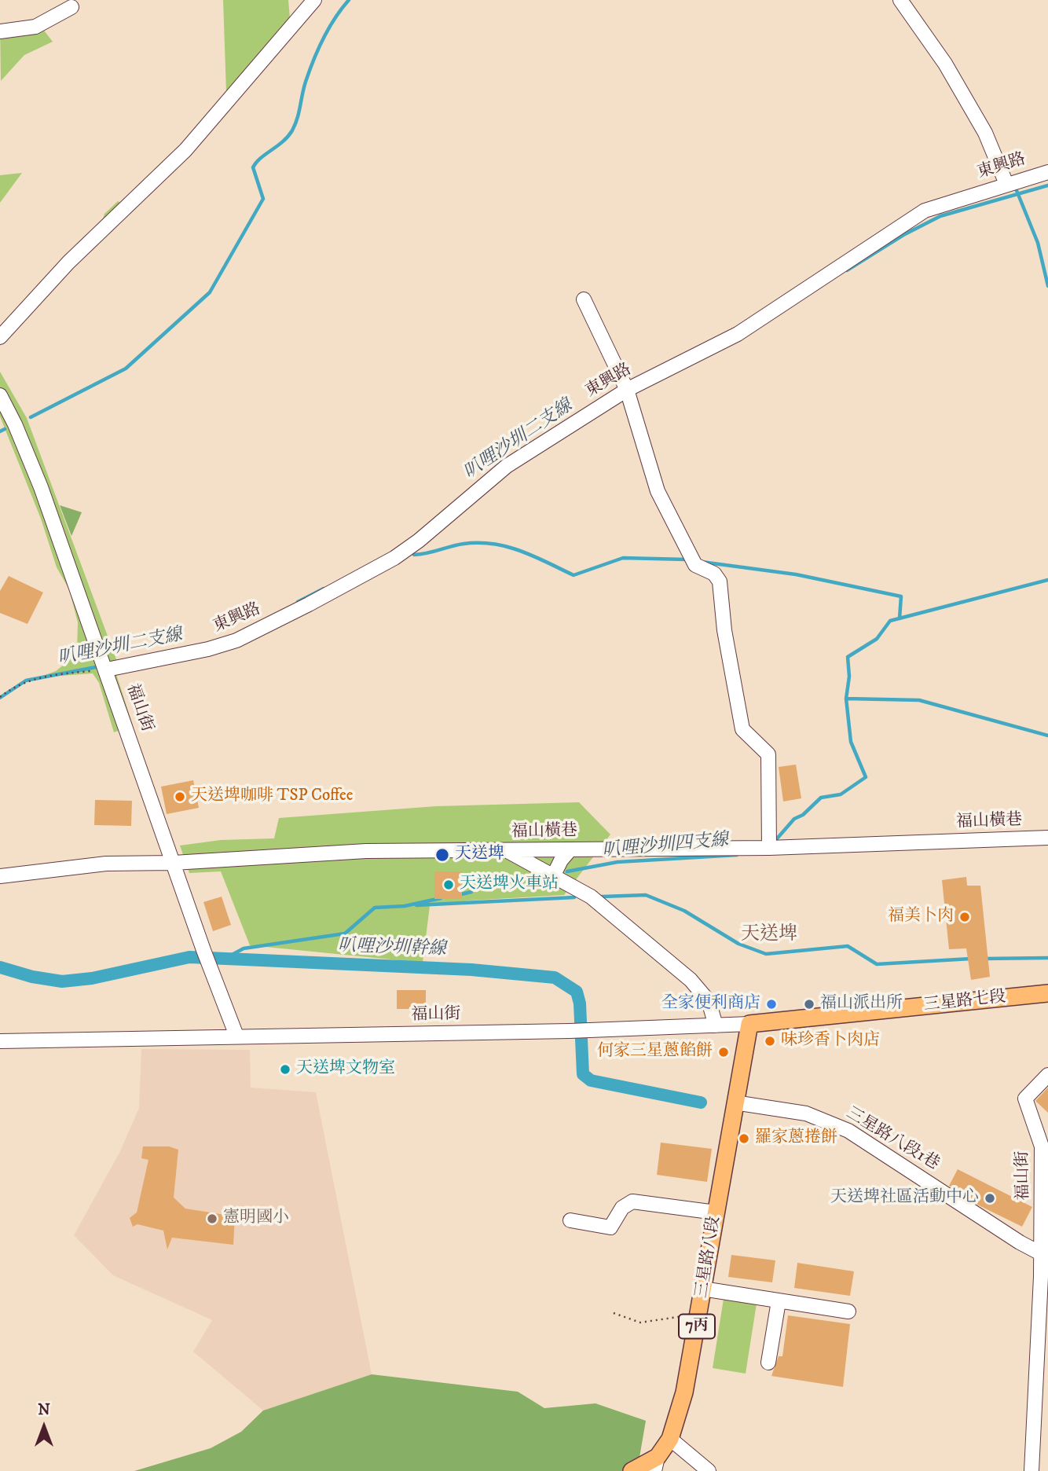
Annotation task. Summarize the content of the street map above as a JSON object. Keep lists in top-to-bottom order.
{
  "streets": {
    "main road": ["三星路七段", "三星路八段", "7丙"],
    "street": [
      "東興路",
      "福山街",
      "福山橫巷",
      "三星路八段1巷"
    ]
  },
  "crossings": [
    ["東興路", "福山街"],
    ["福山街", "福山橫巷"],
    ["福山街", "三星路八段1巷"],
    ["三星路七段", "三星路八段"],
    ["三星路八段1巷", "三星路八段"]
  ],
  "districts": ["天送埤"],
  "water": ["叭哩沙圳二支線", "叭哩沙圳四支線", "叭哩沙圳幹線"],
  "places": [
    "天送埤咖啡 TSP Coffee",
    "天送埤",
    "天送埤火車站",
    "福美卜肉",
    "全家便利商店",
    "福山派出所",
    "味珍香卜肉店",
    "何家三星蔥餡餅",
    "天送埤文物室",
    "羅家蔥捲餅",
    "天送埤社區活動中心",
    "憲明國小"
  ],
  "north": "top"
}
